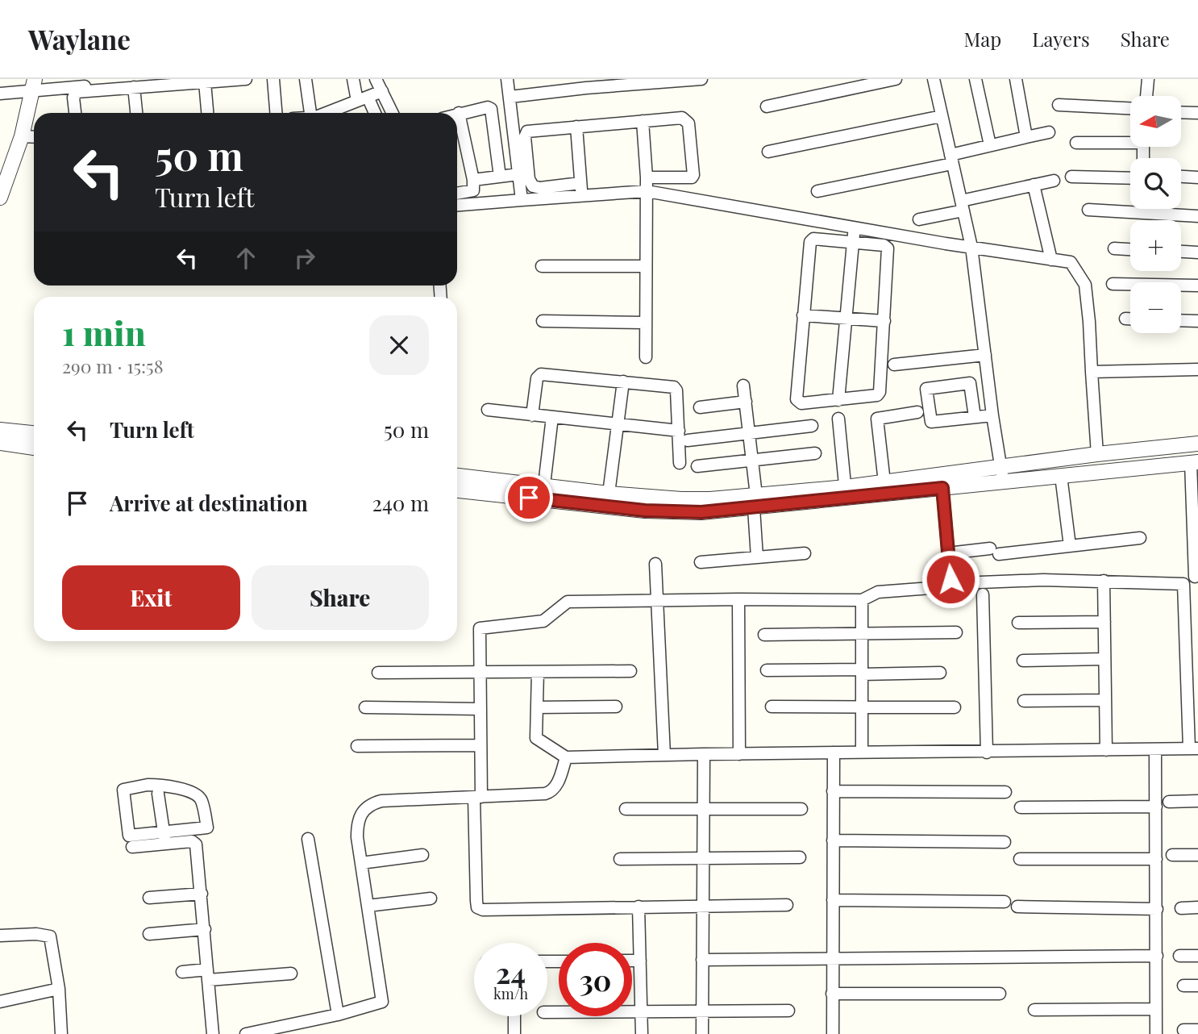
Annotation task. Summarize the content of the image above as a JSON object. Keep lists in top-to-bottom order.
{
  "north": "left",
  "page": {
    "header": "Waylane",
    "nav": ["Map", "Layers", "Share"],
    "map_buttons": ["+", "−"],
    "turn": ["50 m", "Turn left"],
    "heading": ["1 min", "290 m · 15:58"],
    "list": [
      {
        "name": "Turn left",
        "value": "50 m"
      },
      {
        "name": "Arrive at destination",
        "value": "240 m"
      }
    ],
    "buttons": ["Exit", "Share"],
    "speed": "24 km/h",
    "limit": "30"
  }
}
